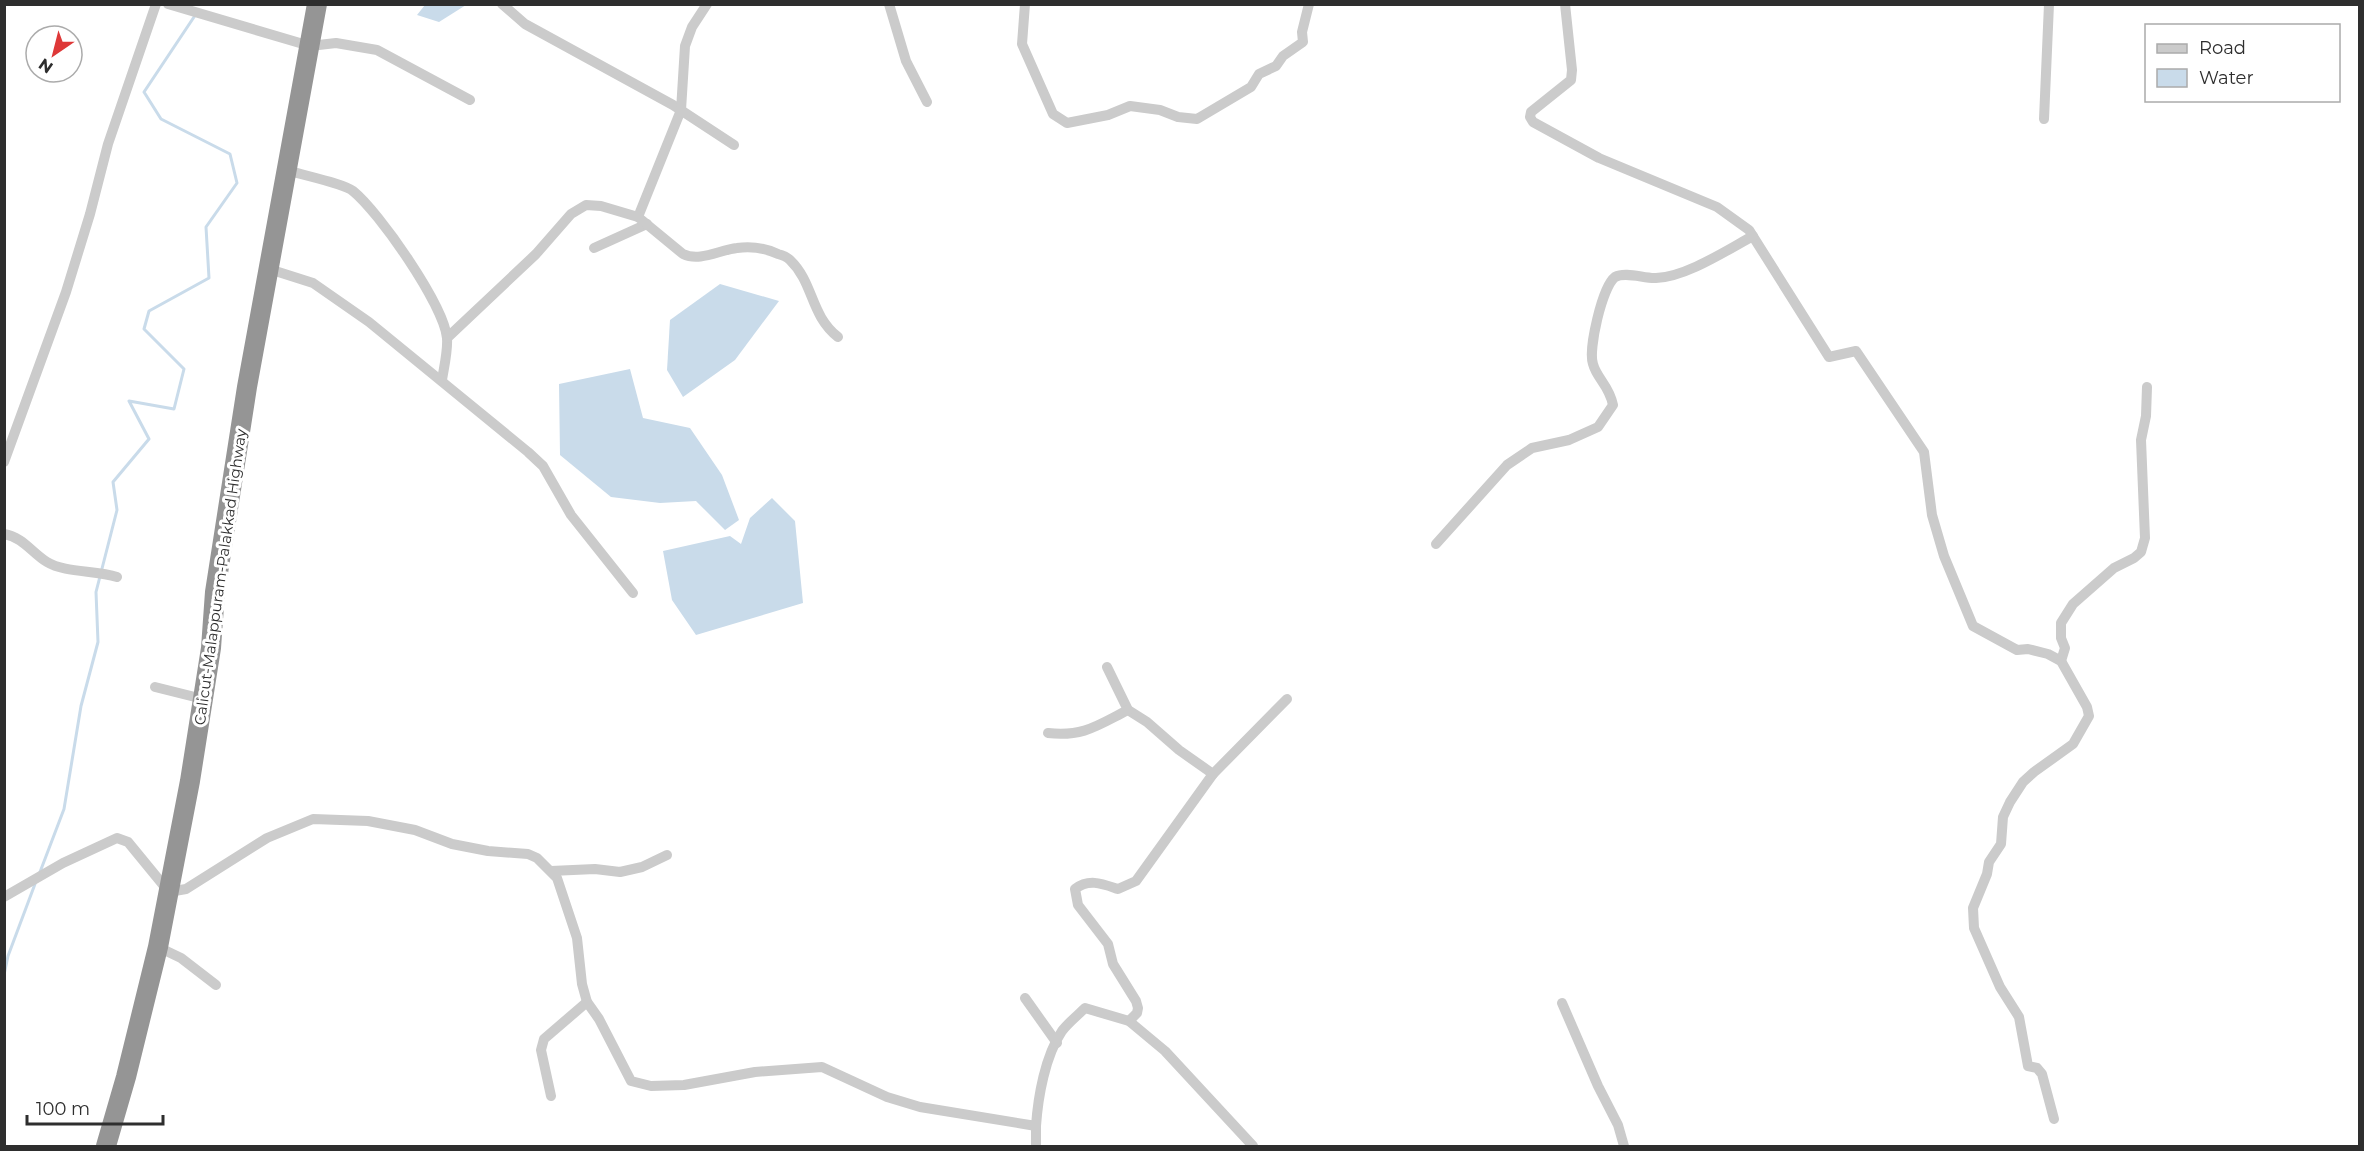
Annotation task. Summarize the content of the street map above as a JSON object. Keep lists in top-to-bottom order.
{
  "streets": {
    "highway": ["Calicut-Malappuram-Palakkad Highway"]
  },
  "legend": ["Road", "Water"],
  "scale_bar": "100 m",
  "north": "bottom left"
}
